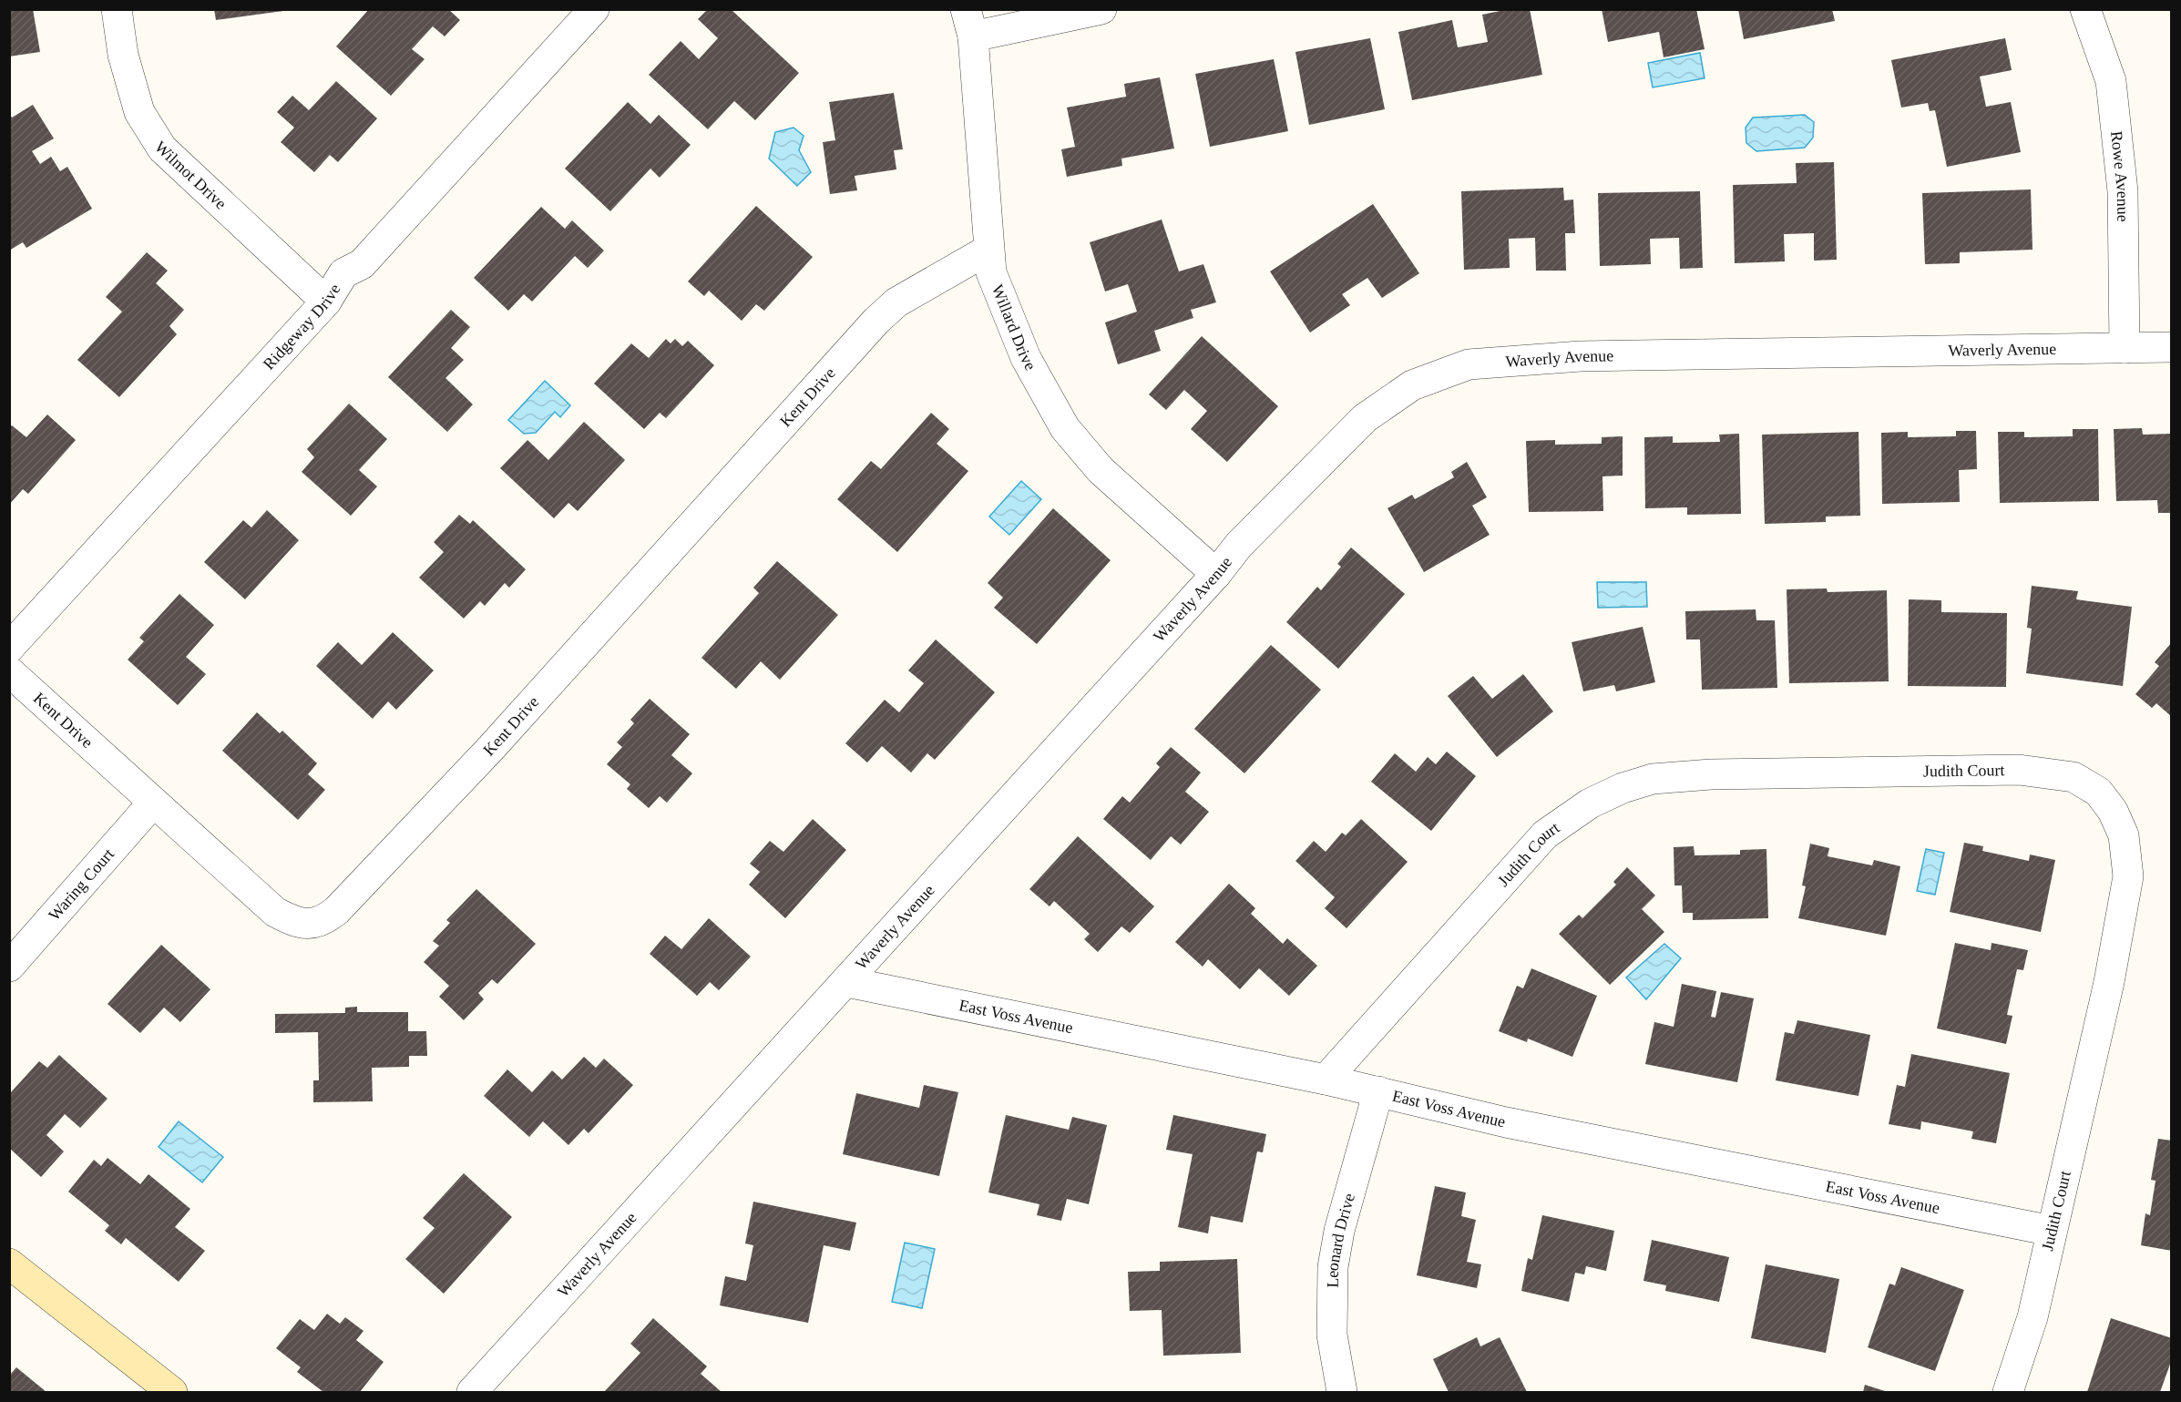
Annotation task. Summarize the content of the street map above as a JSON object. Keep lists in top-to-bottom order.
{
  "streets": {
    "street": [
      "Wilmot Drive",
      "Rowe Avenue",
      "Ridgeway Drive",
      "Willard Drive",
      "Waverly Avenue",
      "Kent Drive",
      "Judith Court",
      "Waring Court",
      "East Voss Avenue",
      "Leonard Drive"
    ]
  },
  "crossings": [
    ["Wilmot Drive", "Ridgeway Drive"],
    ["Rowe Avenue", "Waverly Avenue"],
    ["Willard Drive", "Waverly Avenue"],
    ["Willard Drive", "Kent Drive"],
    ["Waverly Avenue", "East Voss Avenue"],
    ["Kent Drive", "Waring Court"],
    ["Judith Court", "East Voss Avenue"],
    ["East Voss Avenue", "Leonard Drive"]
  ]
}
